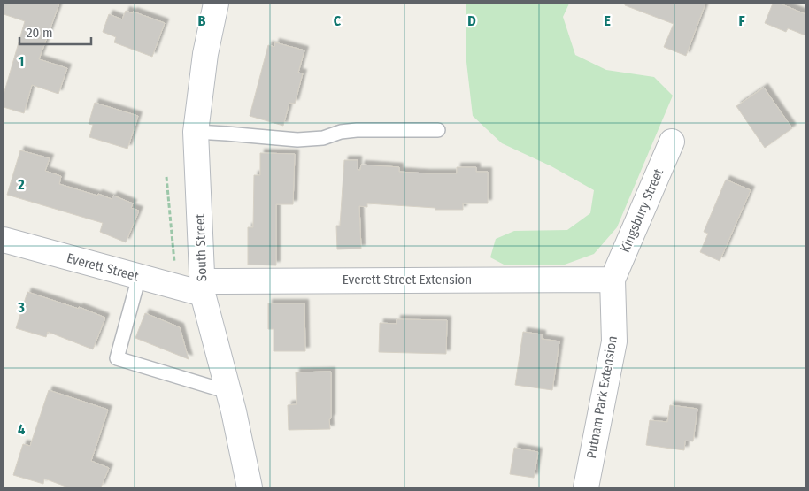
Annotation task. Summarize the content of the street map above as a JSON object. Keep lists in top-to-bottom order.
{
  "streets": {
    "street": [
      "Kingsbury Street",
      "South Street",
      "Everett Street",
      "Everett Street Extension",
      "Putnam Park Extension"
    ]
  },
  "crossings": [
    ["Kingsbury Street", "Everett Street Extension"],
    ["Kingsbury Street", "Putnam Park Extension"],
    ["South Street", "Everett Street"],
    ["South Street", "Everett Street Extension"],
    ["Everett Street", "Everett Street Extension"],
    ["Everett Street Extension", "Putnam Park Extension"]
  ],
  "scale_bar": "20 m",
  "grid": {
    "columns": [
      "B",
      "C",
      "D",
      "E",
      "F"
    ],
    "rows": [
      "1",
      "2",
      "3",
      "4"
    ]
  }
}
